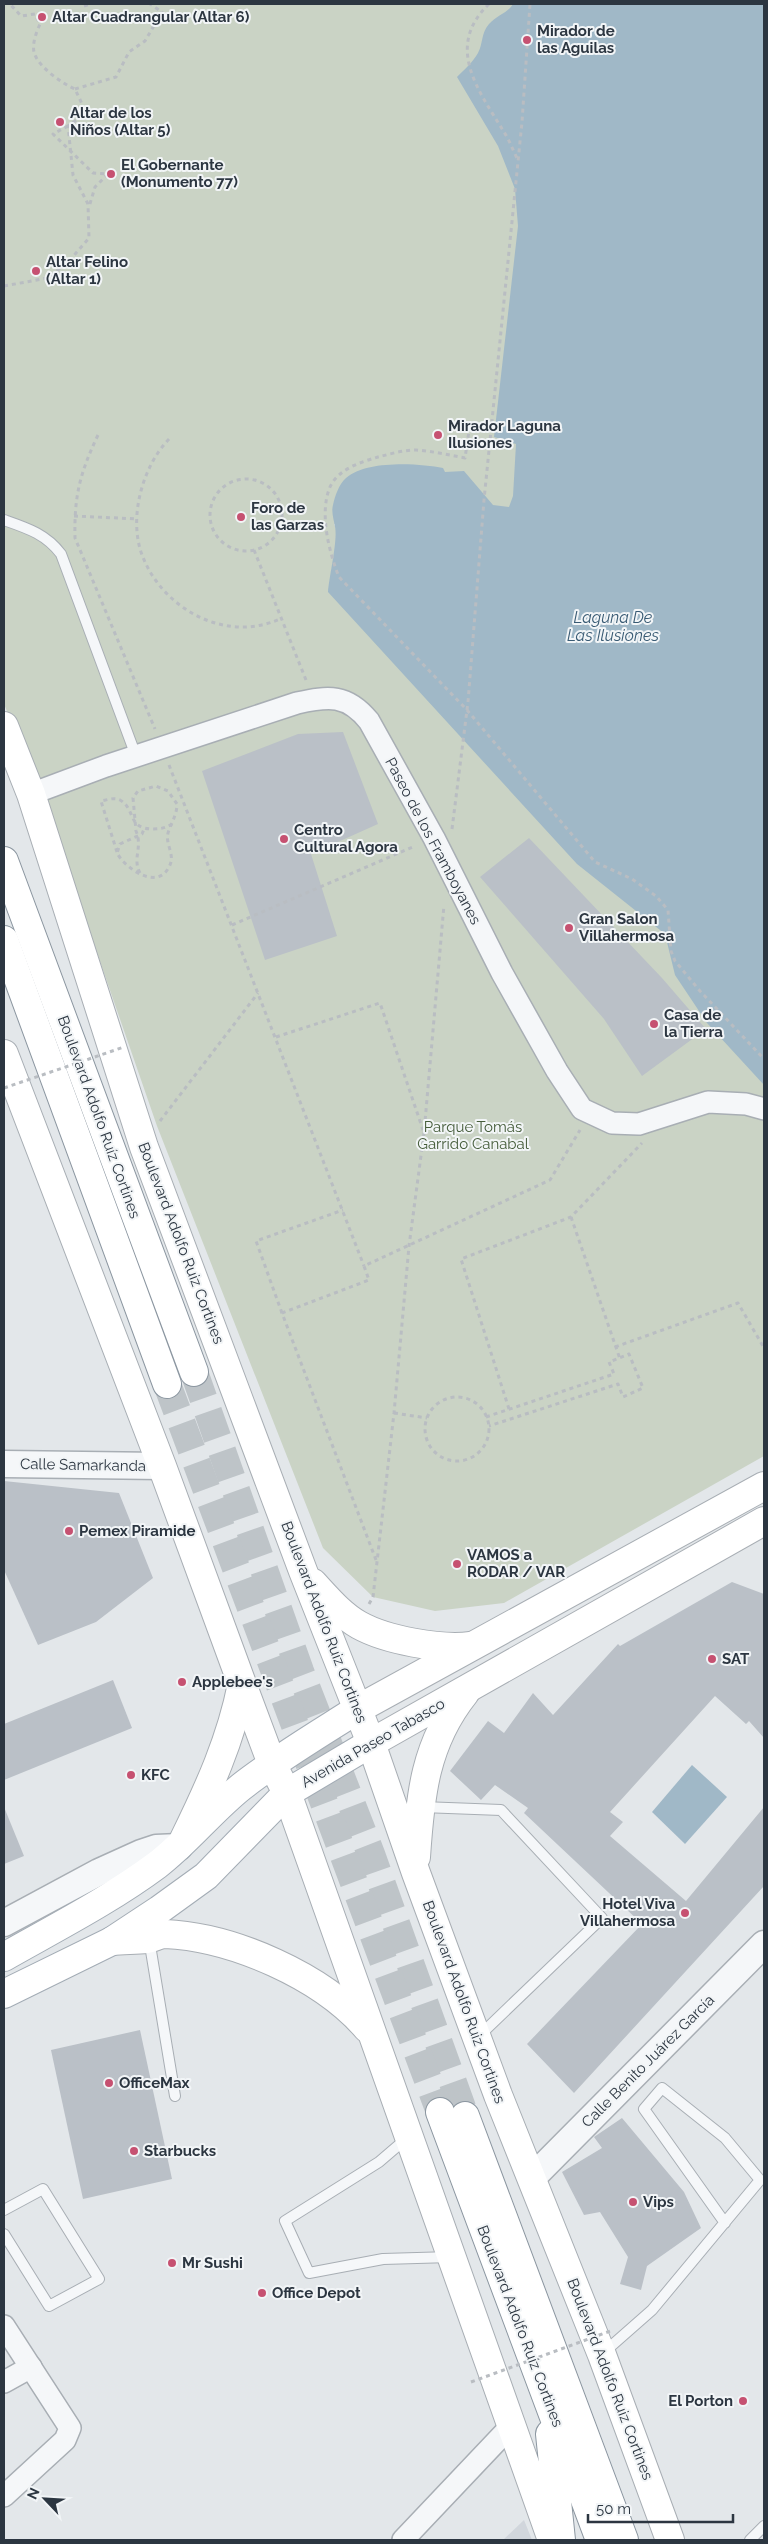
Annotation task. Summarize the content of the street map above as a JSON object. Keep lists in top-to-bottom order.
{
  "streets": {
    "main road": ["Boulevard Adolfo Ruíz Cortines", "Boulevard Adolfo Ruiz Cortines", "Avenida Paseo Tabasco"],
    "street": ["Paseo de los Framboyanes", "Calle Samarkanda", "Calle Benito Juárez García"]
  },
  "crossings": [
    ["Paseo de los Framboyanes", "Boulevard Adolfo Ruiz Cortines"],
    ["Boulevard Adolfo Ruiz Cortines", "Avenida Paseo Tabasco"],
    ["Boulevard Adolfo Ruiz Cortines", "Calle Benito Juárez García"]
  ],
  "water": ["Laguna De Las Ilusiones"],
  "parks": ["Parque Tomás Garrido Canabal"],
  "places": [
    "Altar Cuadrangular (Altar 6)",
    "Mirador de las Aguilas",
    "Altar de los Niños (Altar 5)",
    "El Gobernante (Monumento 77)",
    "Altar Felino (Altar 1)",
    "Mirador Laguna Ilusiones",
    "Foro de las Garzas",
    "Centro Cultural Agora",
    "Gran Salon Villahermosa",
    "Casa de la Tierra",
    "Pemex Piramide",
    "VAMOS a RODAR / VAR",
    "SAT",
    "Applebee's",
    "KFC",
    "Hotel Viva Villahermosa",
    "OfficeMax",
    "Starbucks",
    "Vips",
    "Mr Sushi",
    "Office Depot",
    "El Porton"
  ],
  "scale_bar": "50 m",
  "north": "top left"
}
